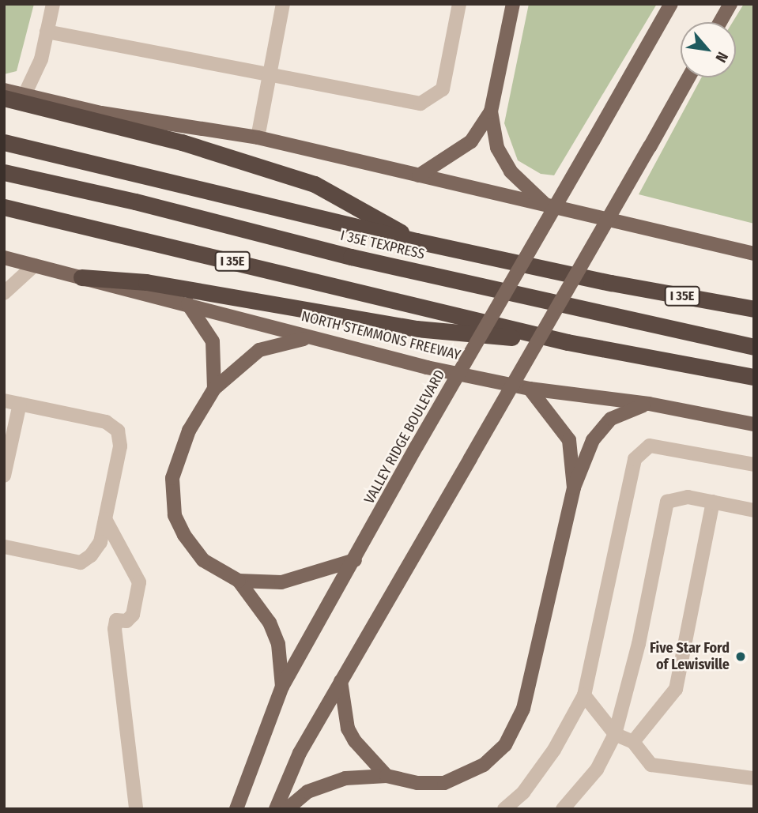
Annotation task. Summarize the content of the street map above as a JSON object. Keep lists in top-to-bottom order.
{
  "streets": {
    "highway": ["I 35E TEXPRESS", "I 35E"],
    "main road": ["NORTH STEMMONS FREEWAY", "VALLEY RIDGE BOULEVARD"]
  },
  "places": ["Five Star Ford of Lewisville"],
  "north": "bottom right"
}
